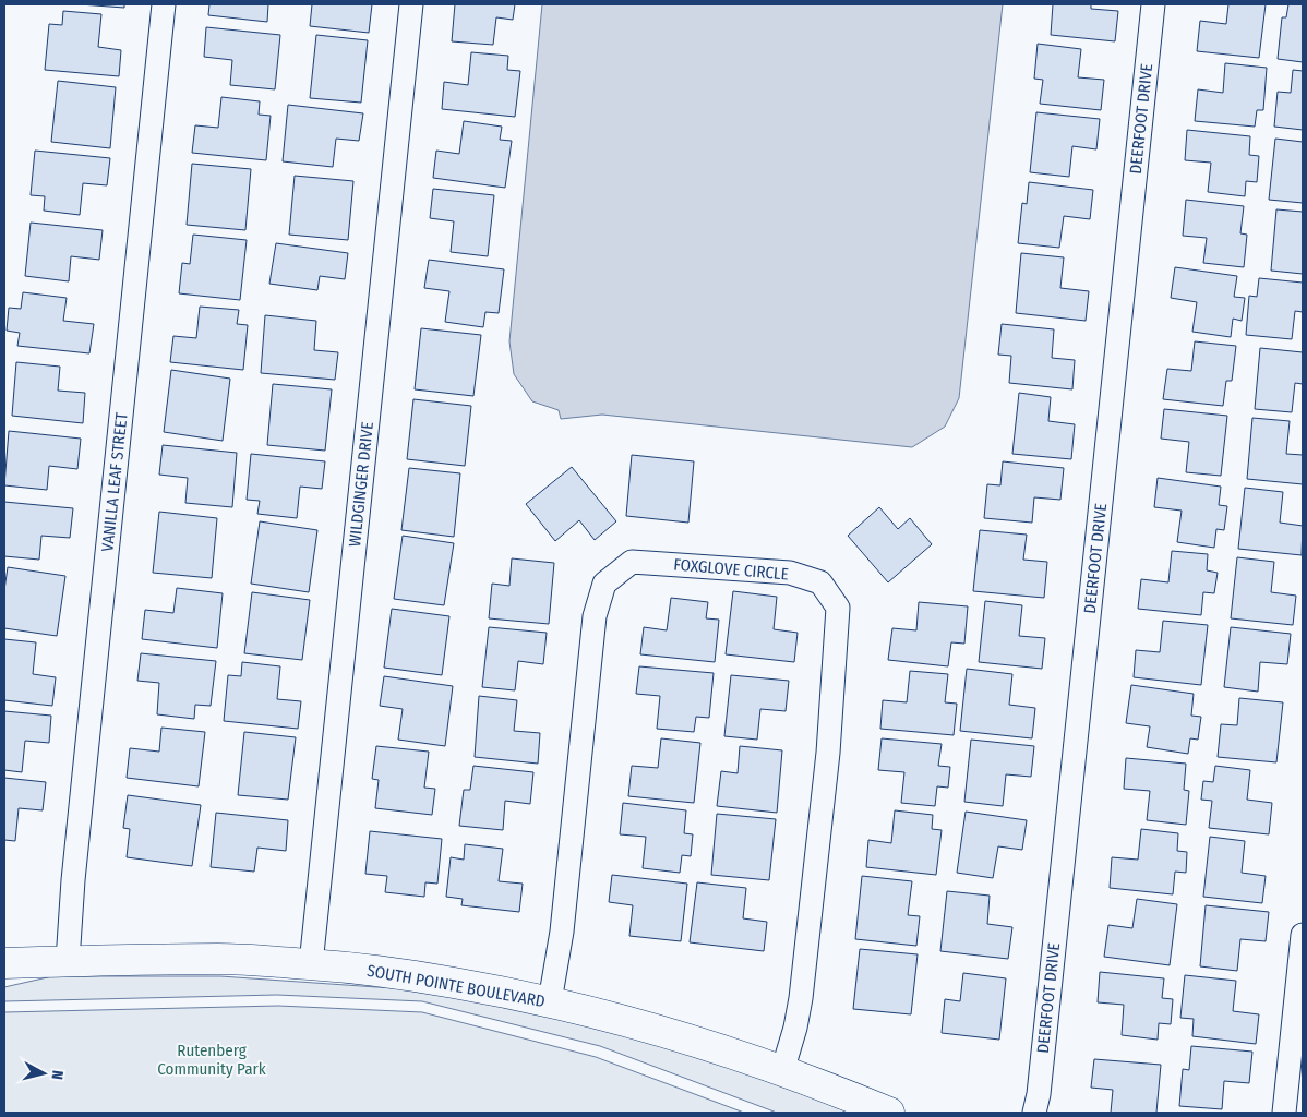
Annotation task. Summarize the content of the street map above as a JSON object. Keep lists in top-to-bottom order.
{
  "streets": {
    "street": [
      "DEERFOOT DRIVE",
      "VANILLA LEAF STREET",
      "WILDGINGER DRIVE",
      "FOXGLOVE CIRCLE",
      "SOUTH POINTE BOULEVARD"
    ]
  },
  "crossings": [
    ["VANILLA LEAF STREET", "SOUTH POINTE BOULEVARD"],
    ["WILDGINGER DRIVE", "SOUTH POINTE BOULEVARD"],
    ["FOXGLOVE CIRCLE", "SOUTH POINTE BOULEVARD"]
  ],
  "parks": ["Rutenberg Community Park"],
  "north": "right"
}
